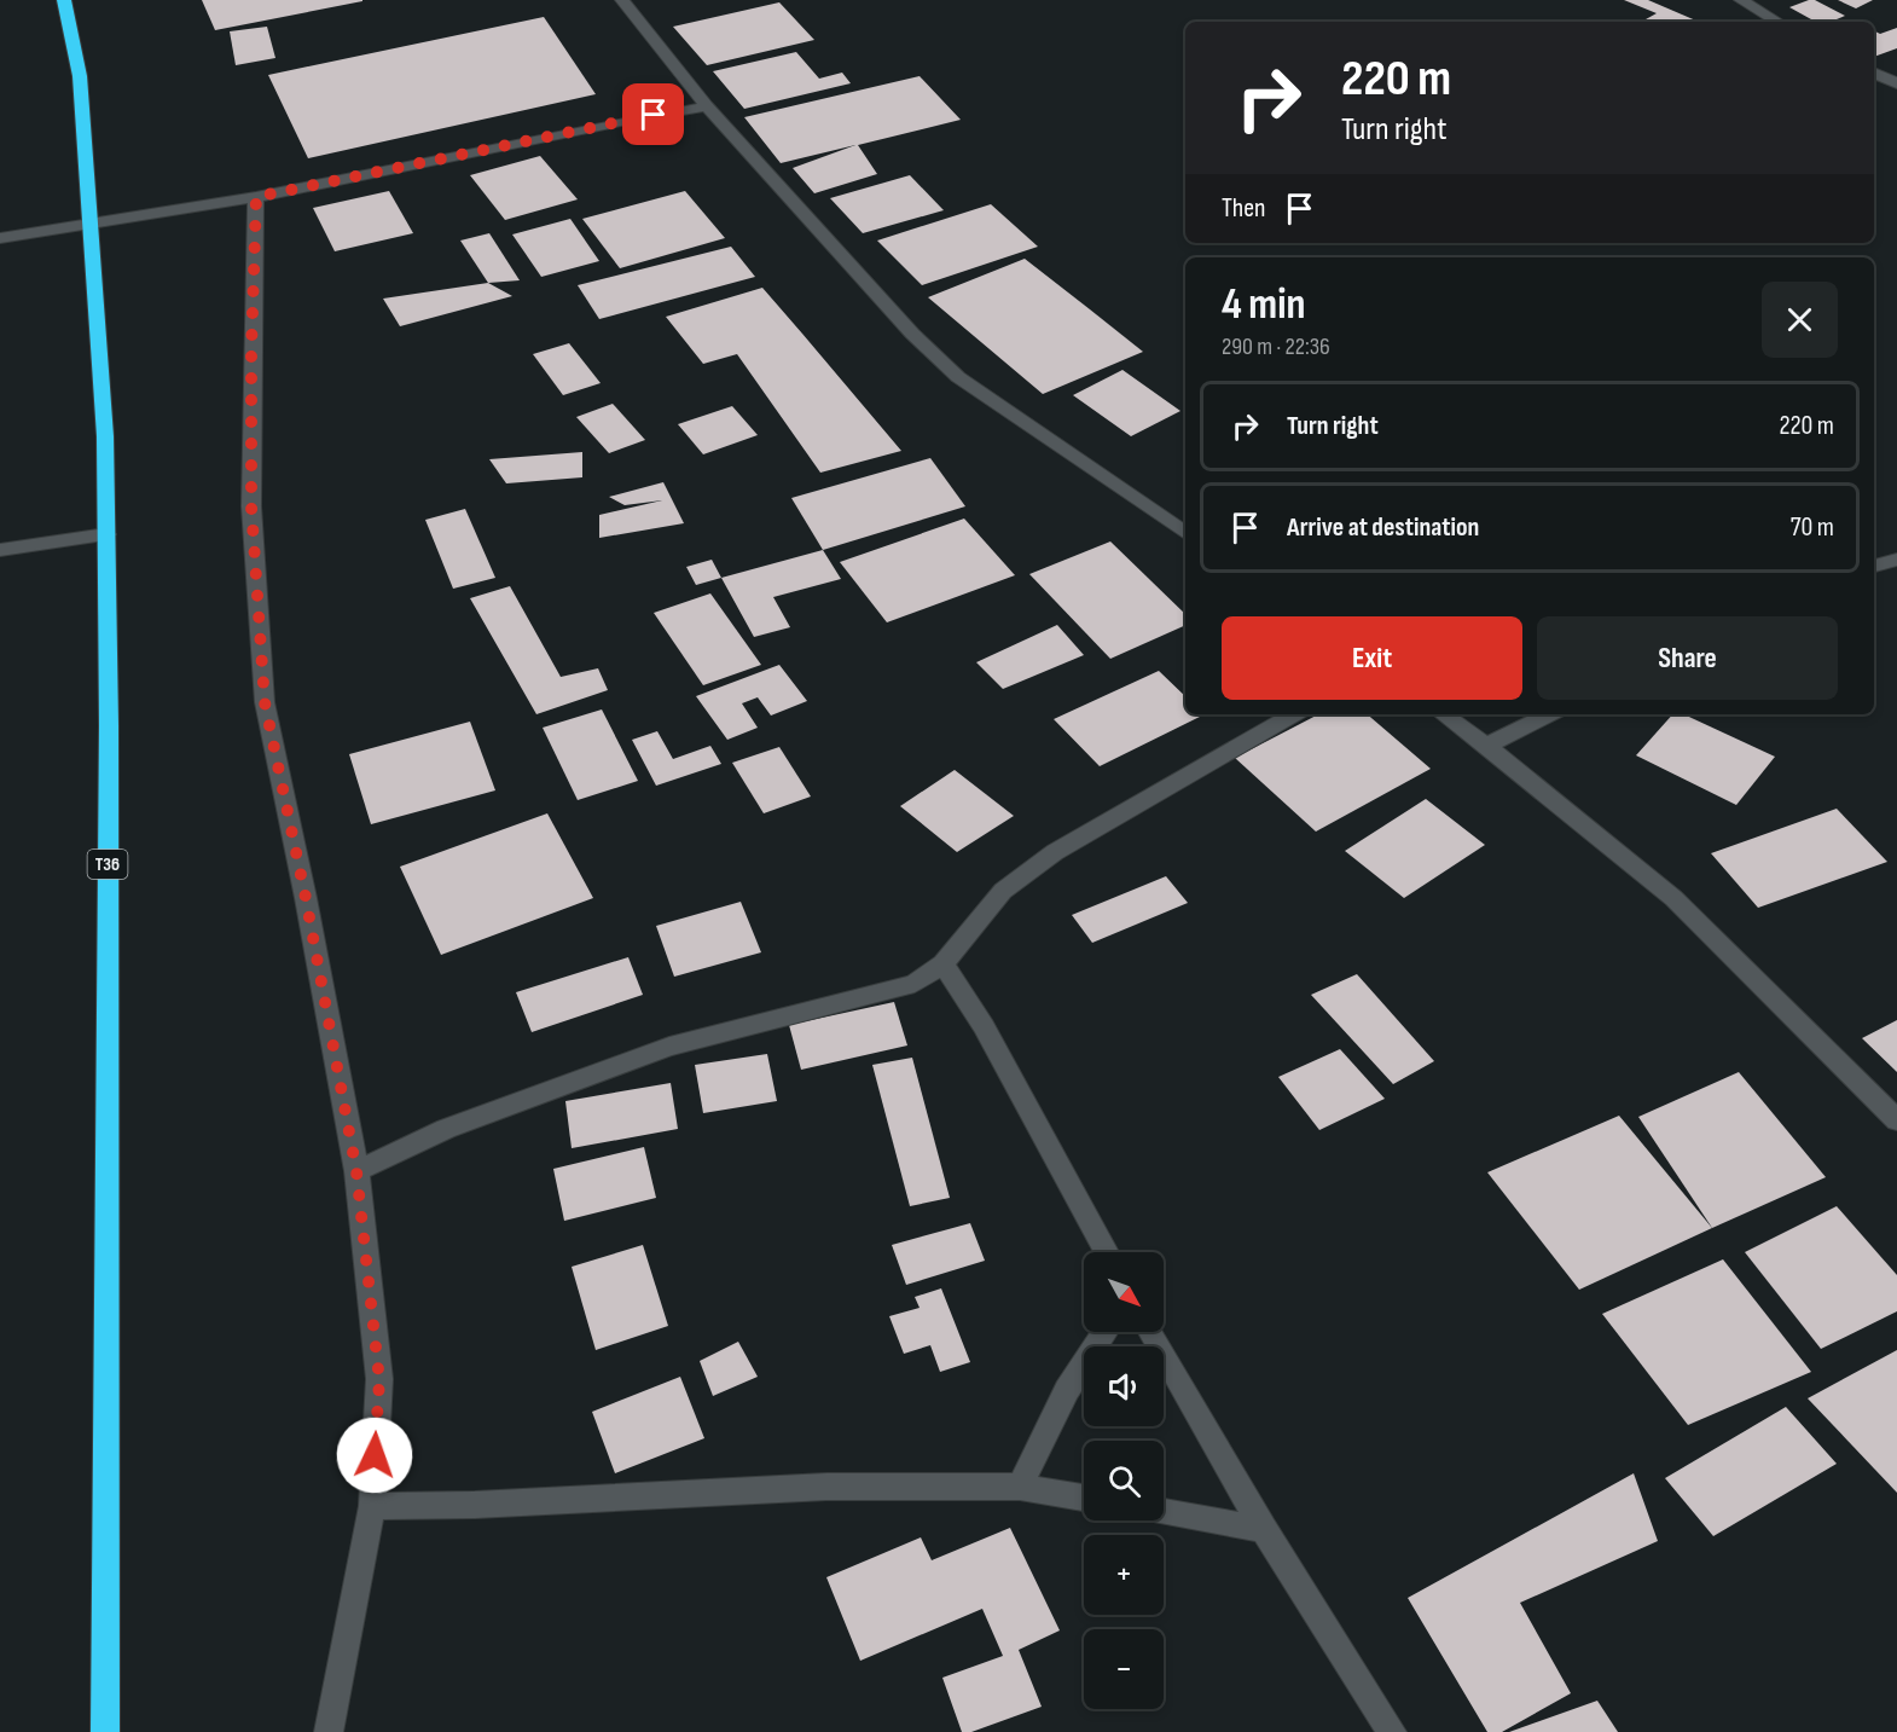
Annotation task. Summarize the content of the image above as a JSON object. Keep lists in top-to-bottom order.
{
  "streets": {
    "highway": ["T36"]
  },
  "north": "bottom right",
  "page": {
    "turn": ["220 m", "Turn right"],
    "then": "Then",
    "heading": ["4 min", "290 m · 22:36"],
    "list": [
      {
        "name": "Turn right",
        "value": "220 m"
      },
      {
        "name": "Arrive at destination",
        "value": "70 m"
      }
    ],
    "buttons": ["Exit", "Share"],
    "map_buttons": ["+", "−"]
  }
}
